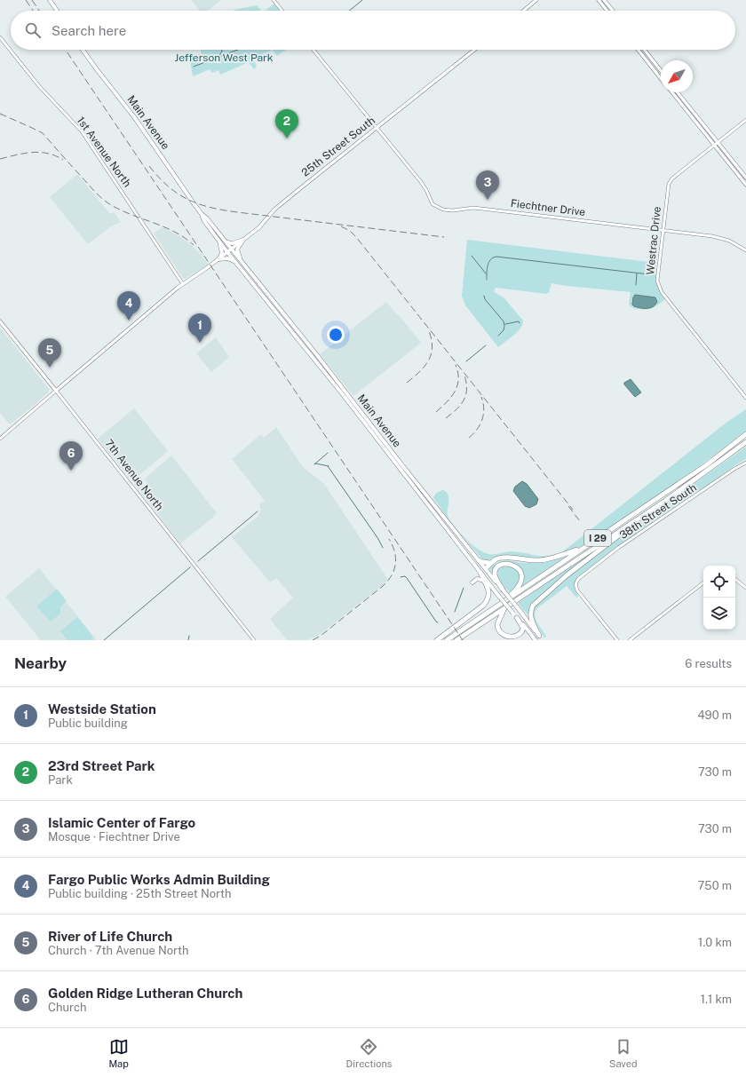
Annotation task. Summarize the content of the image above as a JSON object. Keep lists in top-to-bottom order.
{
  "streets": {
    "highway": ["I 29"],
    "main road": ["Main Avenue", "25th Street South", "7th Avenue North"],
    "street": [
      "1st Avenue North",
      "Fiechtner Drive",
      "Westrac Drive",
      "38th Street South"
    ]
  },
  "crossings": [
    ["Main Avenue", "25th Street South"],
    ["25th Street South", "1st Avenue North"],
    ["25th Street South", "Fiechtner Drive"],
    ["25th Street South", "7th Avenue North"],
    ["Fiechtner Drive", "Westrac Drive"]
  ],
  "parks": ["Jefferson West Park"],
  "north": "bottom left",
  "page": {
    "search": "Search here",
    "pins": [
      "2",
      "3",
      "4",
      "1",
      "5",
      "6"
    ],
    "heading": ["Nearby", "6 results"],
    "list": [
      {
        "mark": "1",
        "name": "Westside Station",
        "note": "Public building",
        "value": "490 m"
      },
      {
        "mark": "2",
        "name": "23rd Street Park",
        "note": "Park",
        "value": "730 m"
      },
      {
        "mark": "3",
        "name": "Islamic Center of Fargo",
        "note": "Mosque · Fiechtner Drive",
        "value": "730 m"
      },
      {
        "mark": "4",
        "name": "Fargo Public Works Admin Building",
        "note": "Public building · 25th Street North",
        "value": "750 m"
      },
      {
        "mark": "5",
        "name": "River of Life Church",
        "note": "Church · 7th Avenue North",
        "value": "1.0 km"
      },
      {
        "mark": "6",
        "name": "Golden Ridge Lutheran Church",
        "note": "Church",
        "value": "1.1 km"
      }
    ],
    "nav": ["Map", "Directions", "Saved"]
  }
}
